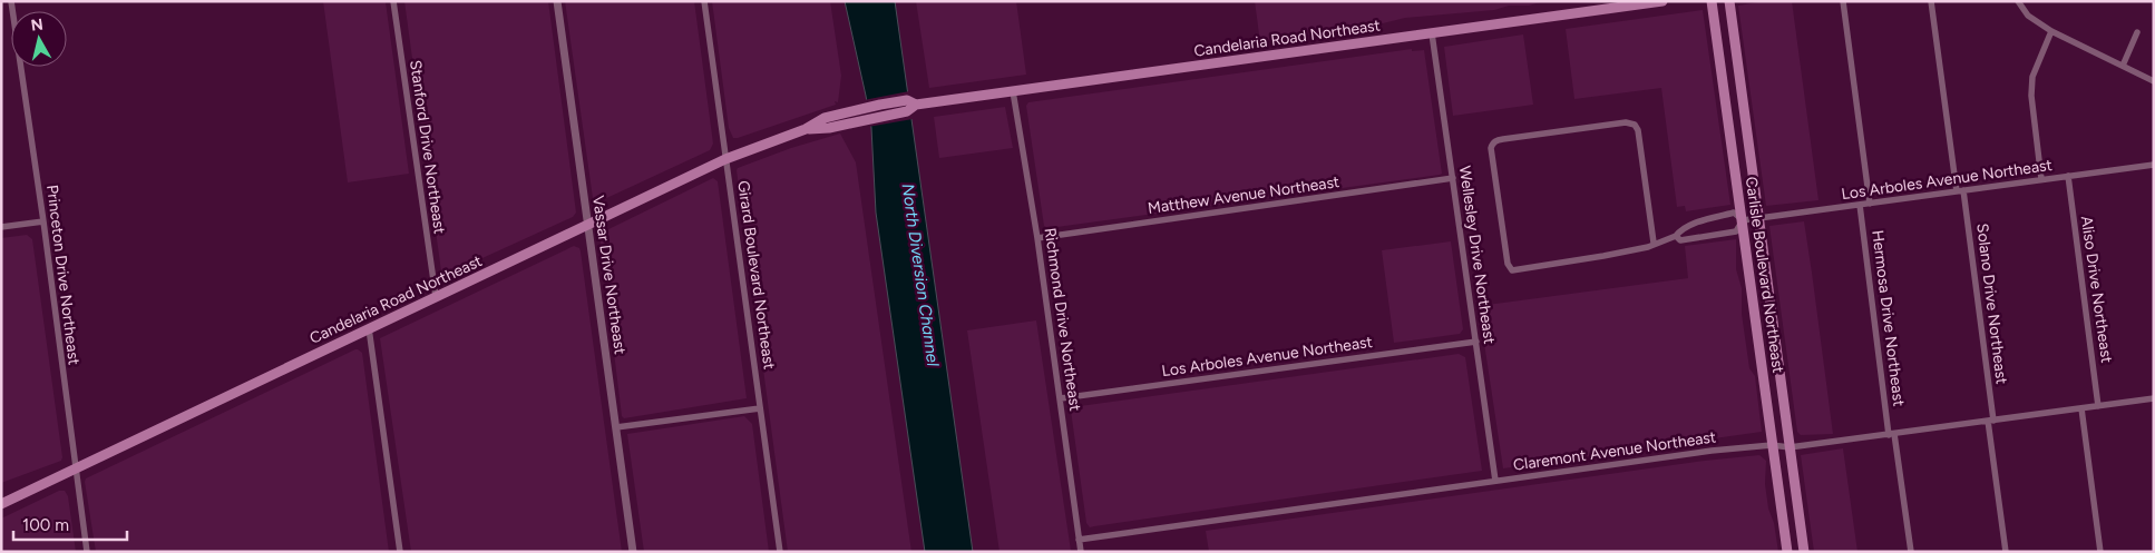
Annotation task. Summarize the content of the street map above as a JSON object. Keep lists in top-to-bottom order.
{
  "streets": {
    "main road": ["Candelaria Road Northeast", "Carlisle Boulevard Northeast"],
    "street": [
      "Stanford Drive Northeast",
      "Los Arboles Avenue Northeast",
      "Matthew Avenue Northeast",
      "Wellesley Drive Northeast",
      "Princeton Drive Northeast",
      "Vassar Drive Northeast",
      "Girard Boulevard Northeast",
      "Aliso Drive Northeast",
      "Solano Drive Northeast",
      "Hermosa Drive Northeast",
      "Richmond Drive Northeast",
      "Claremont Avenue Northeast"
    ]
  },
  "crossings": [
    ["Candelaria Road Northeast", "Stanford Drive Northeast"],
    ["Candelaria Road Northeast", "Wellesley Drive Northeast"],
    ["Candelaria Road Northeast", "Princeton Drive Northeast"],
    ["Candelaria Road Northeast", "Vassar Drive Northeast"],
    ["Candelaria Road Northeast", "Girard Boulevard Northeast"],
    ["Candelaria Road Northeast", "Richmond Drive Northeast"],
    ["Los Arboles Avenue Northeast", "Wellesley Drive Northeast"],
    ["Los Arboles Avenue Northeast", "Carlisle Boulevard Northeast"],
    ["Los Arboles Avenue Northeast", "Aliso Drive Northeast"],
    ["Los Arboles Avenue Northeast", "Solano Drive Northeast"],
    ["Los Arboles Avenue Northeast", "Hermosa Drive Northeast"],
    ["Los Arboles Avenue Northeast", "Richmond Drive Northeast"],
    ["Matthew Avenue Northeast", "Wellesley Drive Northeast"],
    ["Matthew Avenue Northeast", "Richmond Drive Northeast"],
    ["Wellesley Drive Northeast", "Claremont Avenue Northeast"],
    ["Carlisle Boulevard Northeast", "Claremont Avenue Northeast"],
    ["Aliso Drive Northeast", "Claremont Avenue Northeast"],
    ["Solano Drive Northeast", "Claremont Avenue Northeast"],
    ["Hermosa Drive Northeast", "Claremont Avenue Northeast"],
    ["Richmond Drive Northeast", "Claremont Avenue Northeast"]
  ],
  "water": ["North Diversion Channel"],
  "scale_bar": "100 m",
  "north": "top"
}
